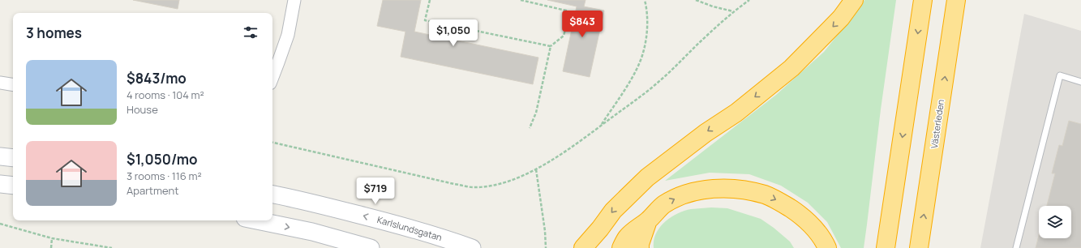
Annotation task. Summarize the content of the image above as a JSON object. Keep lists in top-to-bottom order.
{
  "streets": {
    "highway": ["Västerleden"],
    "main road": ["Karlslundsgatan"]
  },
  "page": {
    "price": ["$843", "$1,050", "$719"],
    "heading": "3 homes",
    "list": [
      {
        "name": "$843/mo",
        "note": "4 rooms · 104 m² · House"
      },
      {
        "name": "$1,050/mo",
        "note": "3 rooms · 116 m² · Apartment"
      }
    ]
  }
}
